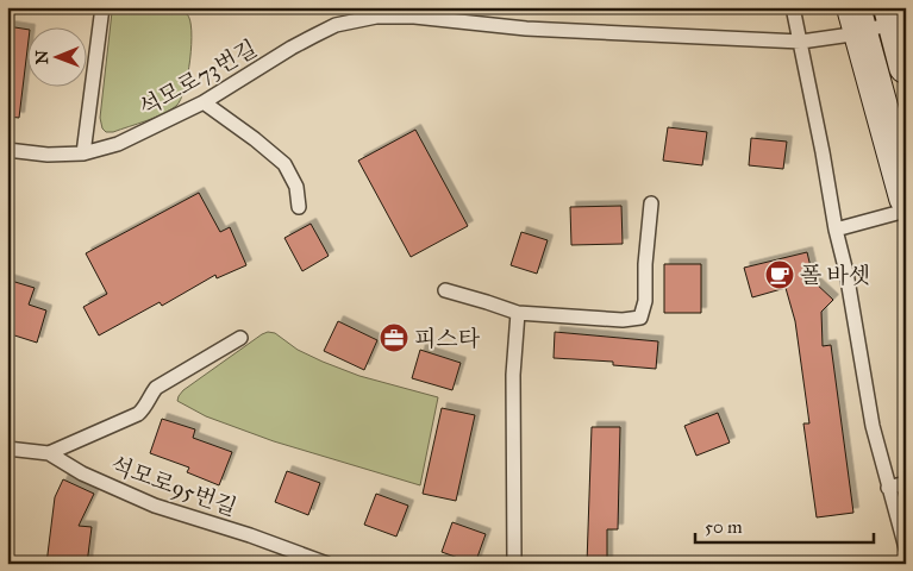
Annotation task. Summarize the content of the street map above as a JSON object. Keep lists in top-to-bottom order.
{
  "streets": {
    "lane": ["석모로73번길", "석모로95번길"]
  },
  "places": {
    "cafe": ["폴 바셋"],
    "office": ["피스타"]
  },
  "scale_bar": "50 m",
  "north": "left"
}
